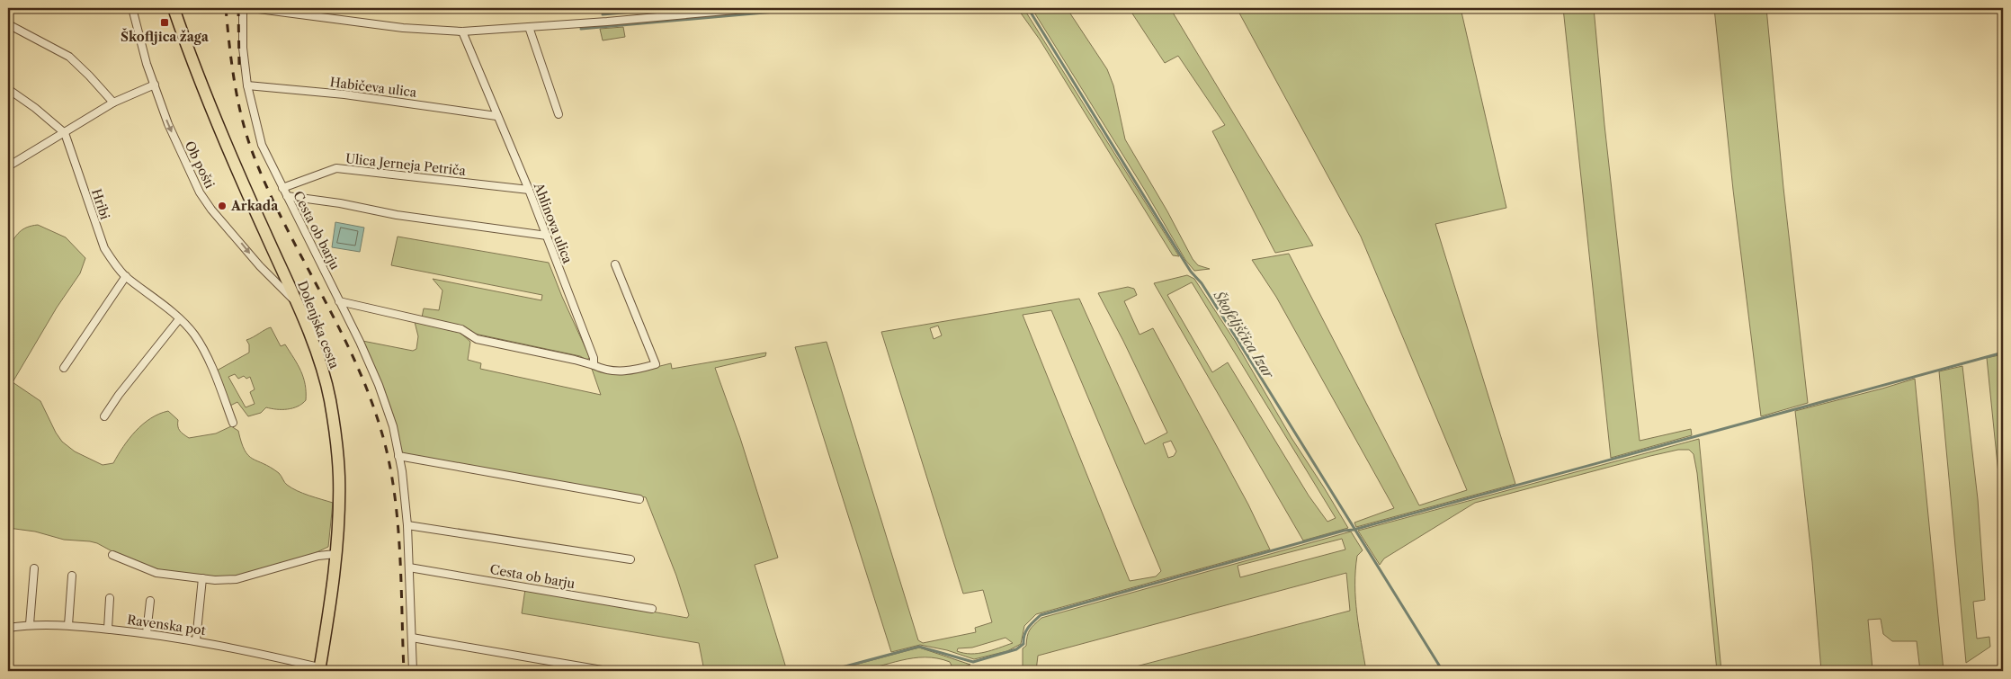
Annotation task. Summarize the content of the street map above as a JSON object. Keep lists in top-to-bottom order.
{
  "streets": {
    "main road": ["Dolenjska cesta"],
    "street": [
      "Habičeva ulica",
      "Ob pošti",
      "Ulica Jerneja Petriča",
      "Hribi",
      "Ahlinova ulica",
      "Cesta ob barju",
      "Ravenska pot"
    ]
  },
  "crossings": [
    ["Habičeva ulica", "Ahlinova ulica"],
    ["Habičeva ulica", "Cesta ob barju"],
    ["Ob pošti", "Dolenjska cesta"],
    ["Ulica Jerneja Petriča", "Ahlinova ulica"],
    ["Ulica Jerneja Petriča", "Cesta ob barju"],
    ["Dolenjska cesta", "Ravenska pot"]
  ],
  "one_way": ["Ob pošti"],
  "water": ["Škofeljščica Izar"],
  "places": {
    "transit": ["Škofljica žaga"],
    "other": ["Arkada"]
  }
}
